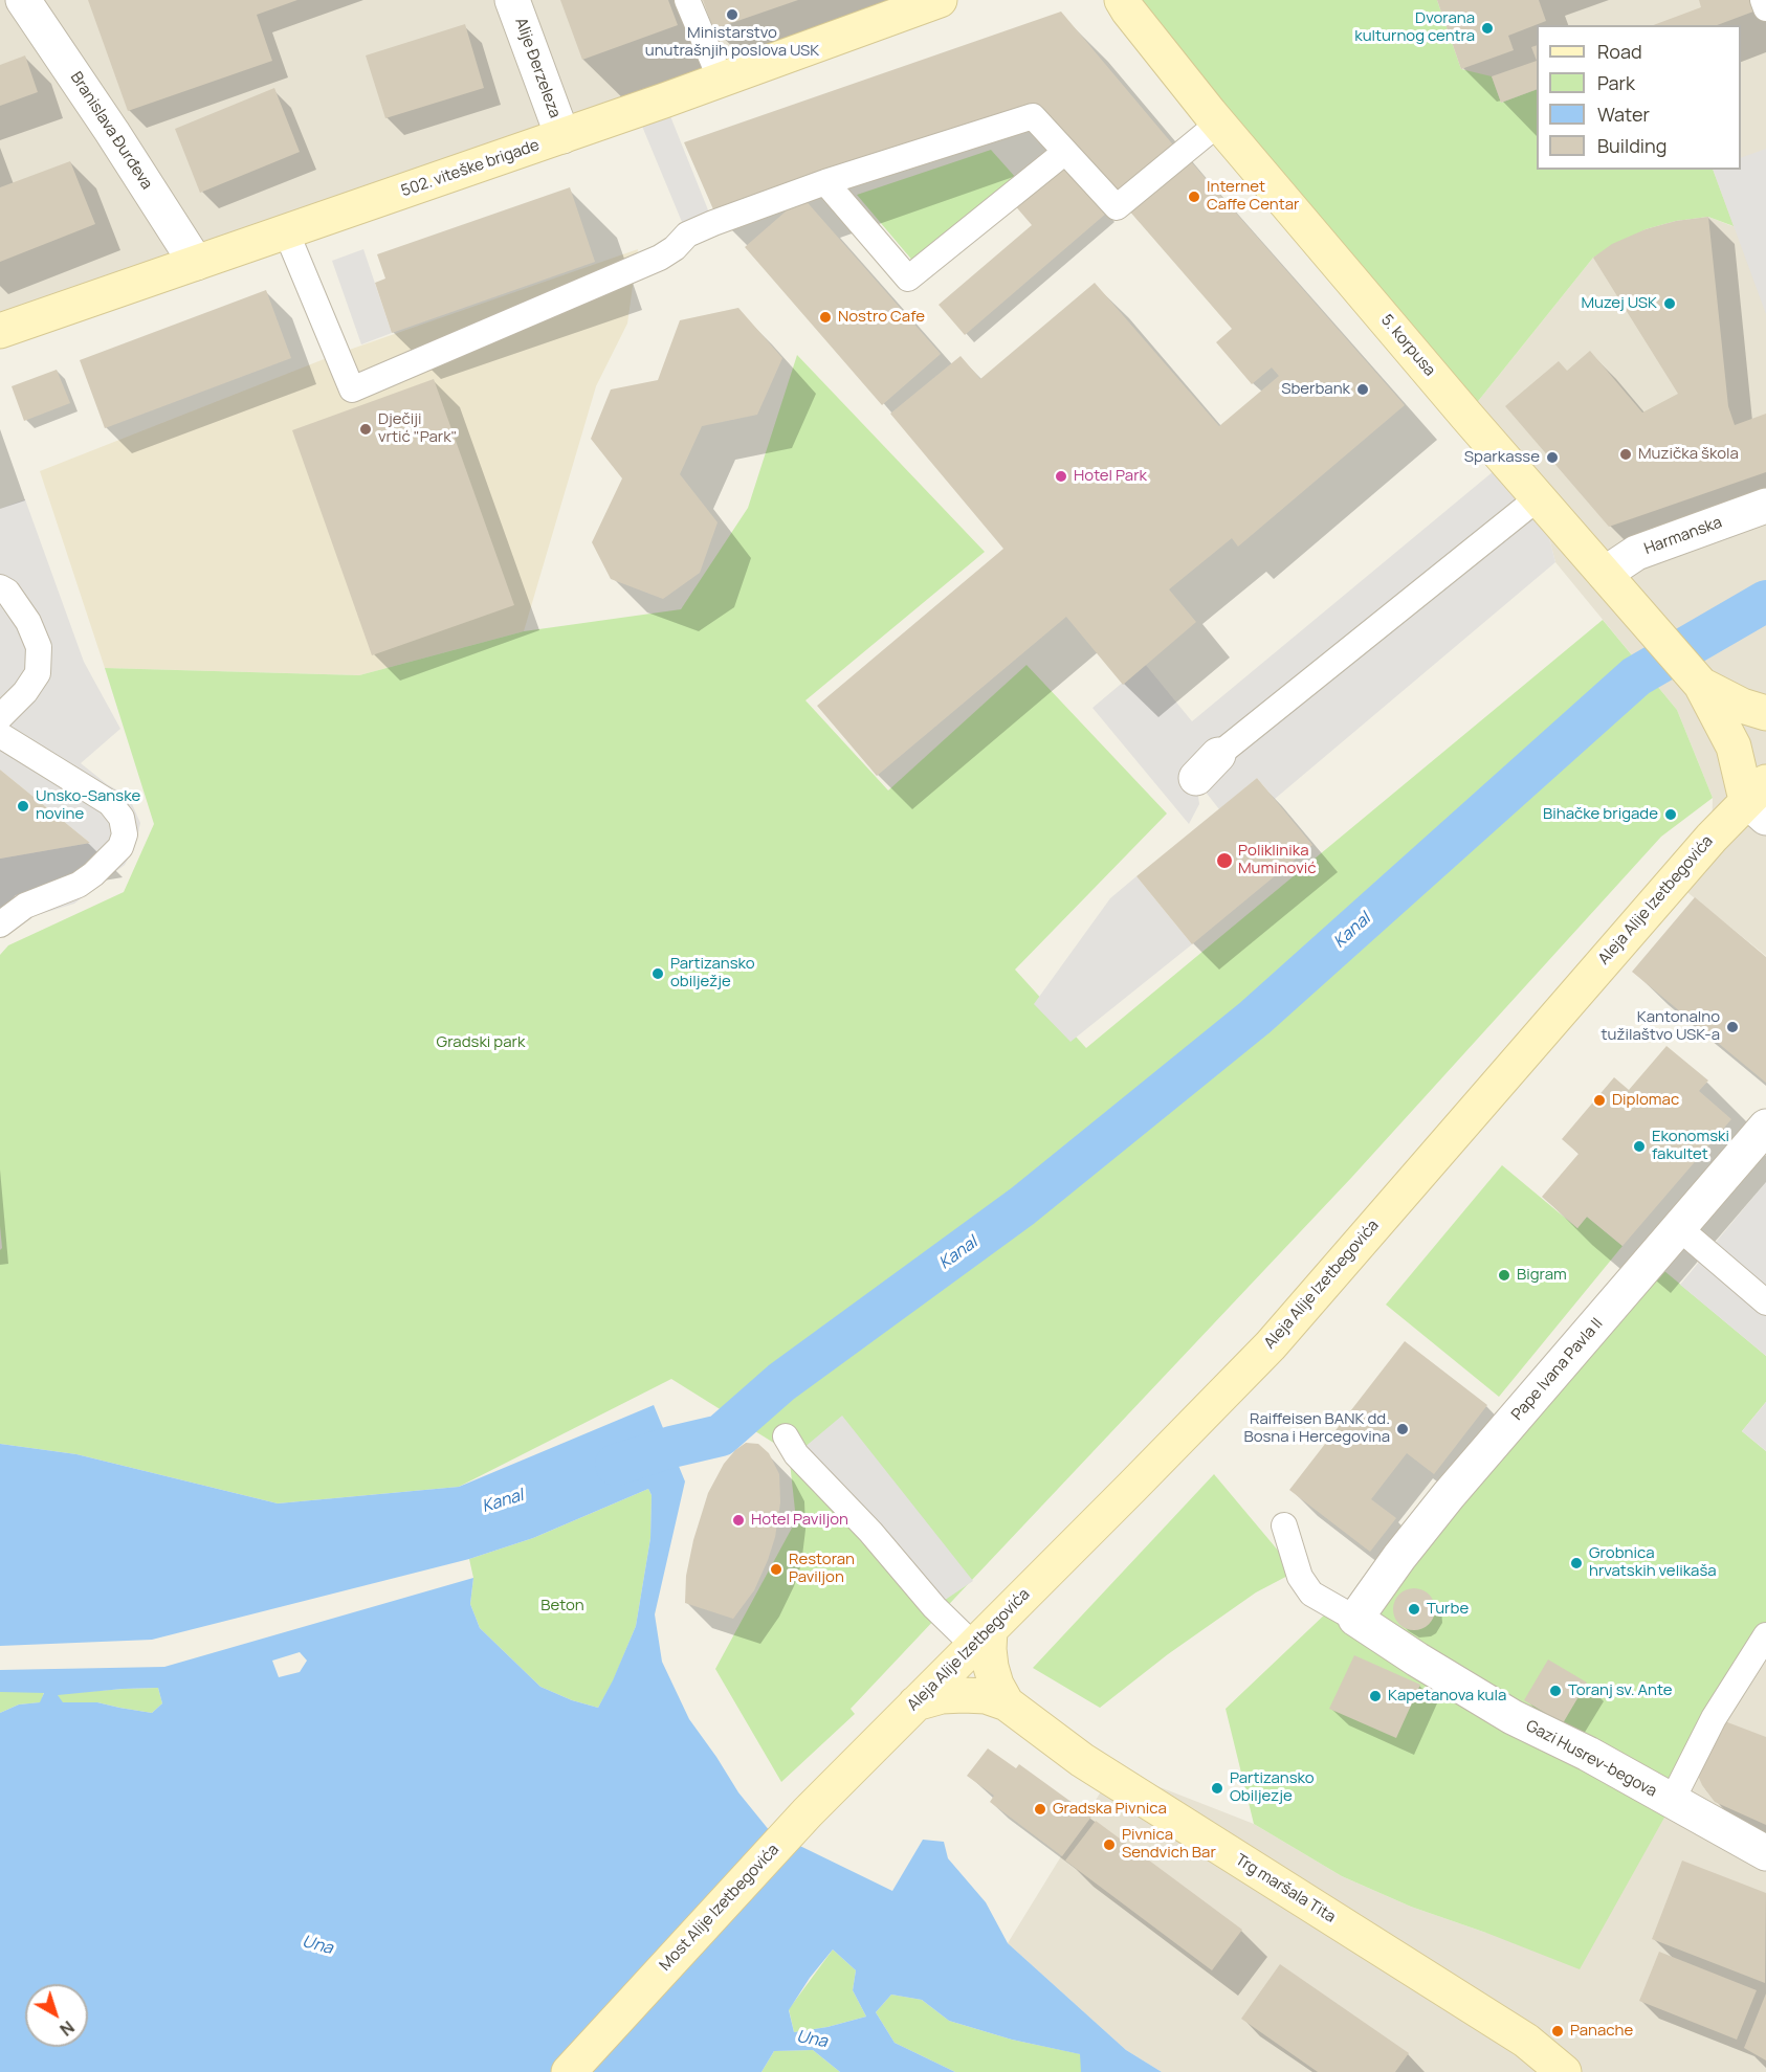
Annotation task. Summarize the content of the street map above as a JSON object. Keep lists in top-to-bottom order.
{
  "streets": {
    "main road": [
      "502. viteške brigade",
      "5. korpusa",
      "Aleja Alije Izetbegovića",
      "Trg maršala Tita",
      "Most Alije Izetbegovića"
    ],
    "street": [
      "Alije Đerzeleza",
      "Branislava Đurđeva",
      "Harmanska",
      "Pape Ivana Pavla II",
      "Gazi Husrev-begova"
    ]
  },
  "crossings": [
    ["Alije Đerzeleza", "502. viteške brigade"],
    ["Branislava Đurđeva", "502. viteške brigade"],
    ["5. korpusa", "Harmanska"],
    ["5. korpusa", "Aleja Alije Izetbegovića"],
    ["Aleja Alije Izetbegovića", "Trg maršala Tita"],
    ["Aleja Alije Izetbegovića", "Most Alije Izetbegovića"],
    ["Pape Ivana Pavla II", "Gazi Husrev-begova"]
  ],
  "water": ["Kanal", "Una"],
  "parks": ["Gradski park", "Beton"],
  "places": [
    "Ministarstvo unutrašnjih poslova USK",
    "Dvorana kulturnog centra",
    "Internet Caffe Centar",
    "Muzej USK",
    "Nostro Cafe",
    "Sberbank",
    "Dječiji vrtić \"Park\"",
    "Muzička škola",
    "Sparkasse",
    "Hotel Park",
    "Unsko-Sanske novine",
    "Bihačke brigade",
    "Poliklinika Muminović",
    "Partizansko obilježje",
    "Kantonalno tužilaštvo USK-a",
    "Diplomac",
    "Ekonomski fakultet",
    "Bigram",
    "Raiffeisen BANK dd. Bosna i Hercegovina",
    "Hotel Paviljon",
    "Grobnica hrvatskih velikaša",
    "Restoran Paviljon",
    "Turbe",
    "Toranj sv. Ante",
    "Kapetanova kula",
    "Partizansko Obiljezje",
    "Gradska Pivnica",
    "Pivnica Sendvich Bar",
    "Panache"
  ],
  "legend": [
    "Road",
    "Park",
    "Water",
    "Building"
  ],
  "north": "bottom right"
}
